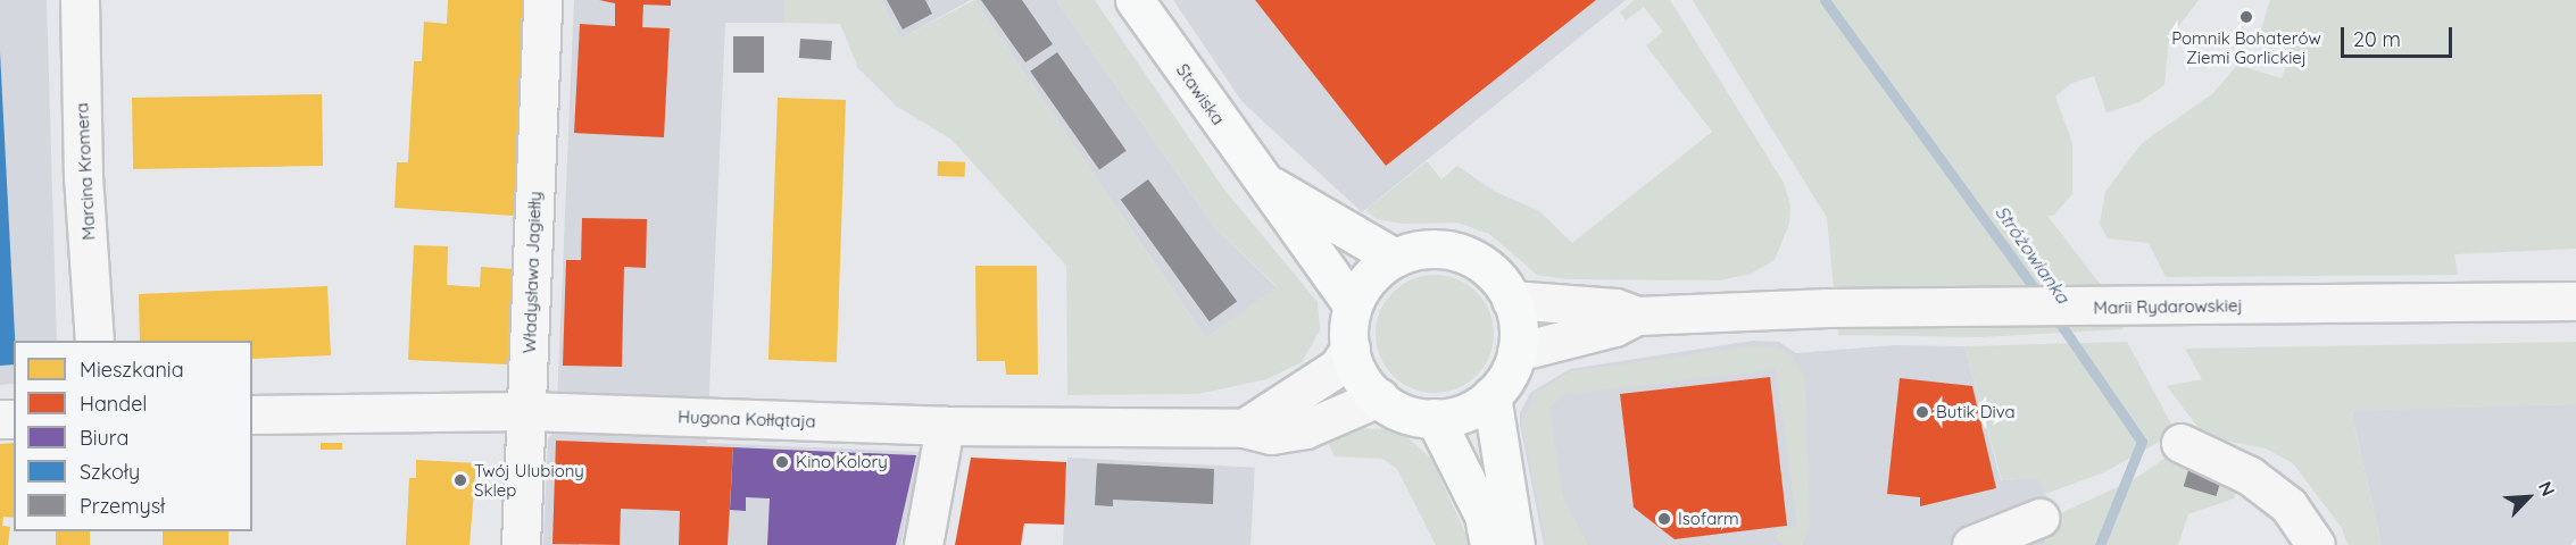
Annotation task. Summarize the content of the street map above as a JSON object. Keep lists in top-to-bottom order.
{
  "streets": {
    "main road": ["Stawiska"],
    "street": [
      "Marcina Kromera",
      "Władysława Jagiełły",
      "Marii Rydarowskiej",
      "Hugona Kołłątaja"
    ]
  },
  "crossings": [
    ["Stawiska", "Marii Rydarowskiej"],
    ["Stawiska", "Hugona Kołłątaja"],
    ["Władysława Jagiełły", "Hugona Kołłątaja"],
    ["Marii Rydarowskiej", "Hugona Kołłątaja"]
  ],
  "water": ["Stróżowianka"],
  "places": [
    "Pomnik Bohaterów Ziemi Gorlickiej",
    "Butik Diva",
    "Kino Kolory",
    "Twój Ulubiony Sklep",
    "Isofarm"
  ],
  "legend": [
    "Mieszkania",
    "Handel",
    "Biura",
    "Szkoły",
    "Przemysł"
  ],
  "scale_bar": "20 m",
  "north": "top right"
}
